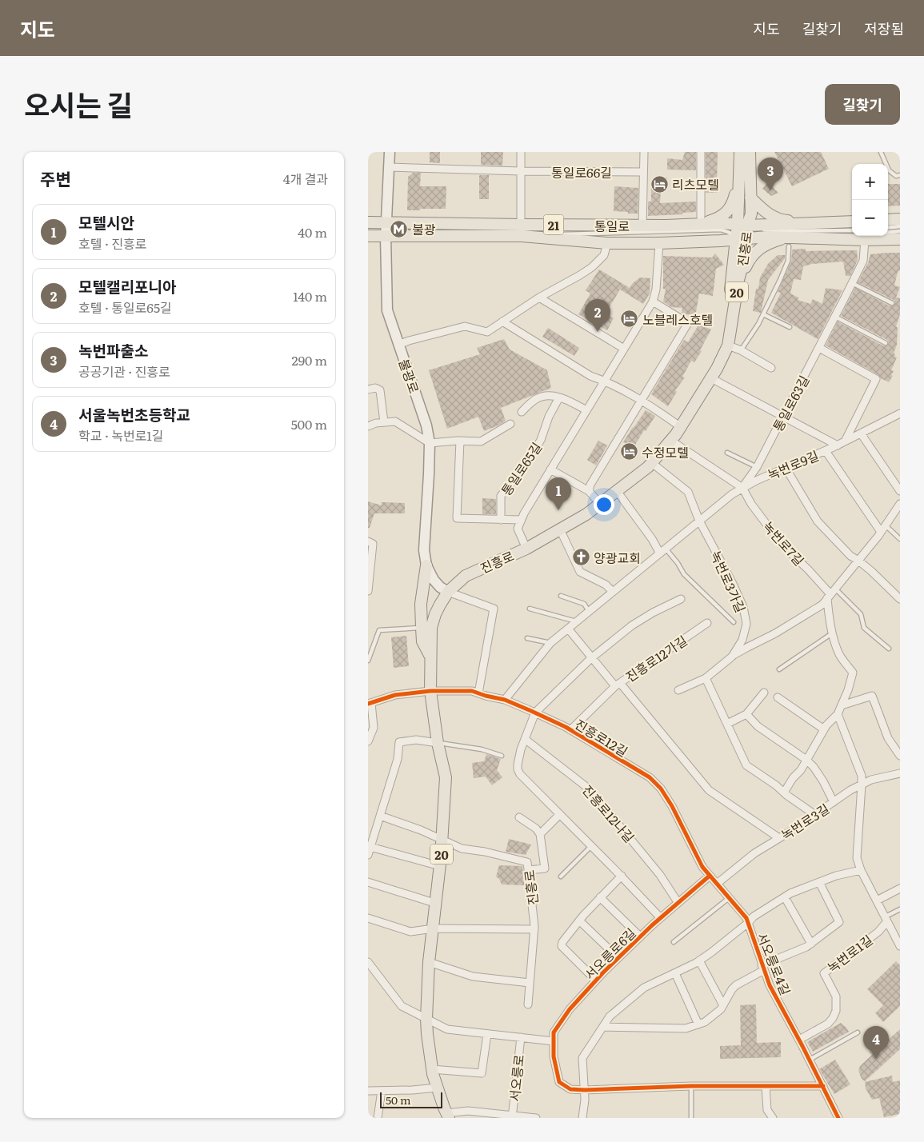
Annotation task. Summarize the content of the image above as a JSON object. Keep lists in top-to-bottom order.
{
  "streets": {
    "main road": [
      "21",
      "통일로",
      "진흥로",
      "20",
      "불광로"
    ],
    "street": [
      "통일로66길",
      "통일로63길",
      "녹번로9길",
      "통일로65길",
      "녹번로7길",
      "녹번로3가길",
      "진흥로12가길",
      "진흥로12길",
      "진흥로12나길",
      "녹번로3길",
      "서오릉로6길",
      "녹번로1길",
      "서오릉로4길",
      "서오릉로"
    ]
  },
  "crossings": [
    ["통일로66길", "불광로"],
    ["통일로", "진흥로"],
    ["통일로", "불광로"],
    ["통일로", "통일로63길"],
    ["통일로", "통일로65길"],
    ["진흥로", "불광로"],
    ["진흥로", "녹번로3가길"],
    ["진흥로", "진흥로12길"],
    ["통일로63길", "녹번로9길"],
    ["통일로63길", "녹번로7길"],
    ["녹번로9길", "녹번로7길"],
    ["진흥로12가길", "진흥로12길"],
    ["진흥로12길", "서오릉로6길"],
    ["진흥로12길", "서오릉로4길"],
    ["진흥로12나길", "서오릉로6길"],
    ["녹번로3길", "서오릉로4길"],
    ["서오릉로6길", "서오릉로4길"],
    ["녹번로1길", "서오릉로4길"]
  ],
  "places": {
    "hotel": ["리츠모텔", "노블레스호텔", "수정모텔"],
    "metro station": ["불광"],
    "church": ["양광교회"]
  },
  "scale_bar": "50 m",
  "page": {
    "header": "지도",
    "nav": ["지도", "길찾기", "저장됨"],
    "title": "오시는 길",
    "buttons": "길찾기",
    "heading": ["주변", "4개 결과"],
    "pins": [
      "3",
      "2",
      "1",
      "4"
    ],
    "map_buttons": ["+", "−"],
    "list": [
      {
        "mark": "1",
        "name": "모텔시안",
        "note": "호텔 · 진흥로",
        "value": "40 m"
      },
      {
        "mark": "2",
        "name": "모텔캘리포니아",
        "note": "호텔 · 통일로65길",
        "value": "140 m"
      },
      {
        "mark": "3",
        "name": "녹번파출소",
        "note": "공공기관 · 진흥로",
        "value": "290 m"
      },
      {
        "mark": "4",
        "name": "서울녹번초등학교",
        "note": "학교 · 녹번로1길",
        "value": "500 m"
      }
    ],
    "scale": "50 m"
  }
}
